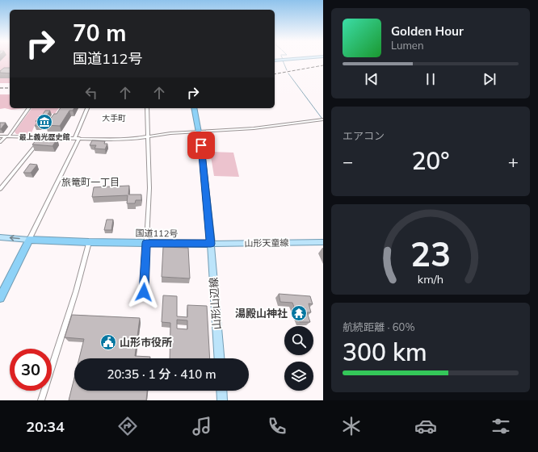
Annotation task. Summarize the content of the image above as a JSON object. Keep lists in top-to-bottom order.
{
  "streets": {
    "highway": ["国道112号"],
    "main road": ["山形天童線", "山形山辺線"]
  },
  "crossings": [
    ["国道112号", "山形天童線"],
    ["国道112号", "山形山辺線"],
    ["山形天童線", "山形山辺線"]
  ],
  "districts": ["大手町", "旅篭町一丁目"],
  "places": {
    "museum": ["最上義光歴史館"],
    "temple": ["湯殿山神社"],
    "public building": ["山形市役所"]
  },
  "page": {
    "turn": ["70 m", "国道112号"],
    "song": ["Golden Hour", "Lumen"],
    "tile": [
      "エアコン",
      ["航続距離 · 60%", "300 km"]
    ],
    "heat": ["−", "20°", "+"],
    "limit": "30",
    "trip": "20:35 · 1 分 · 410 m",
    "tabs": "20:34",
    "gauge": ["23", "km/h"]
  }
}
